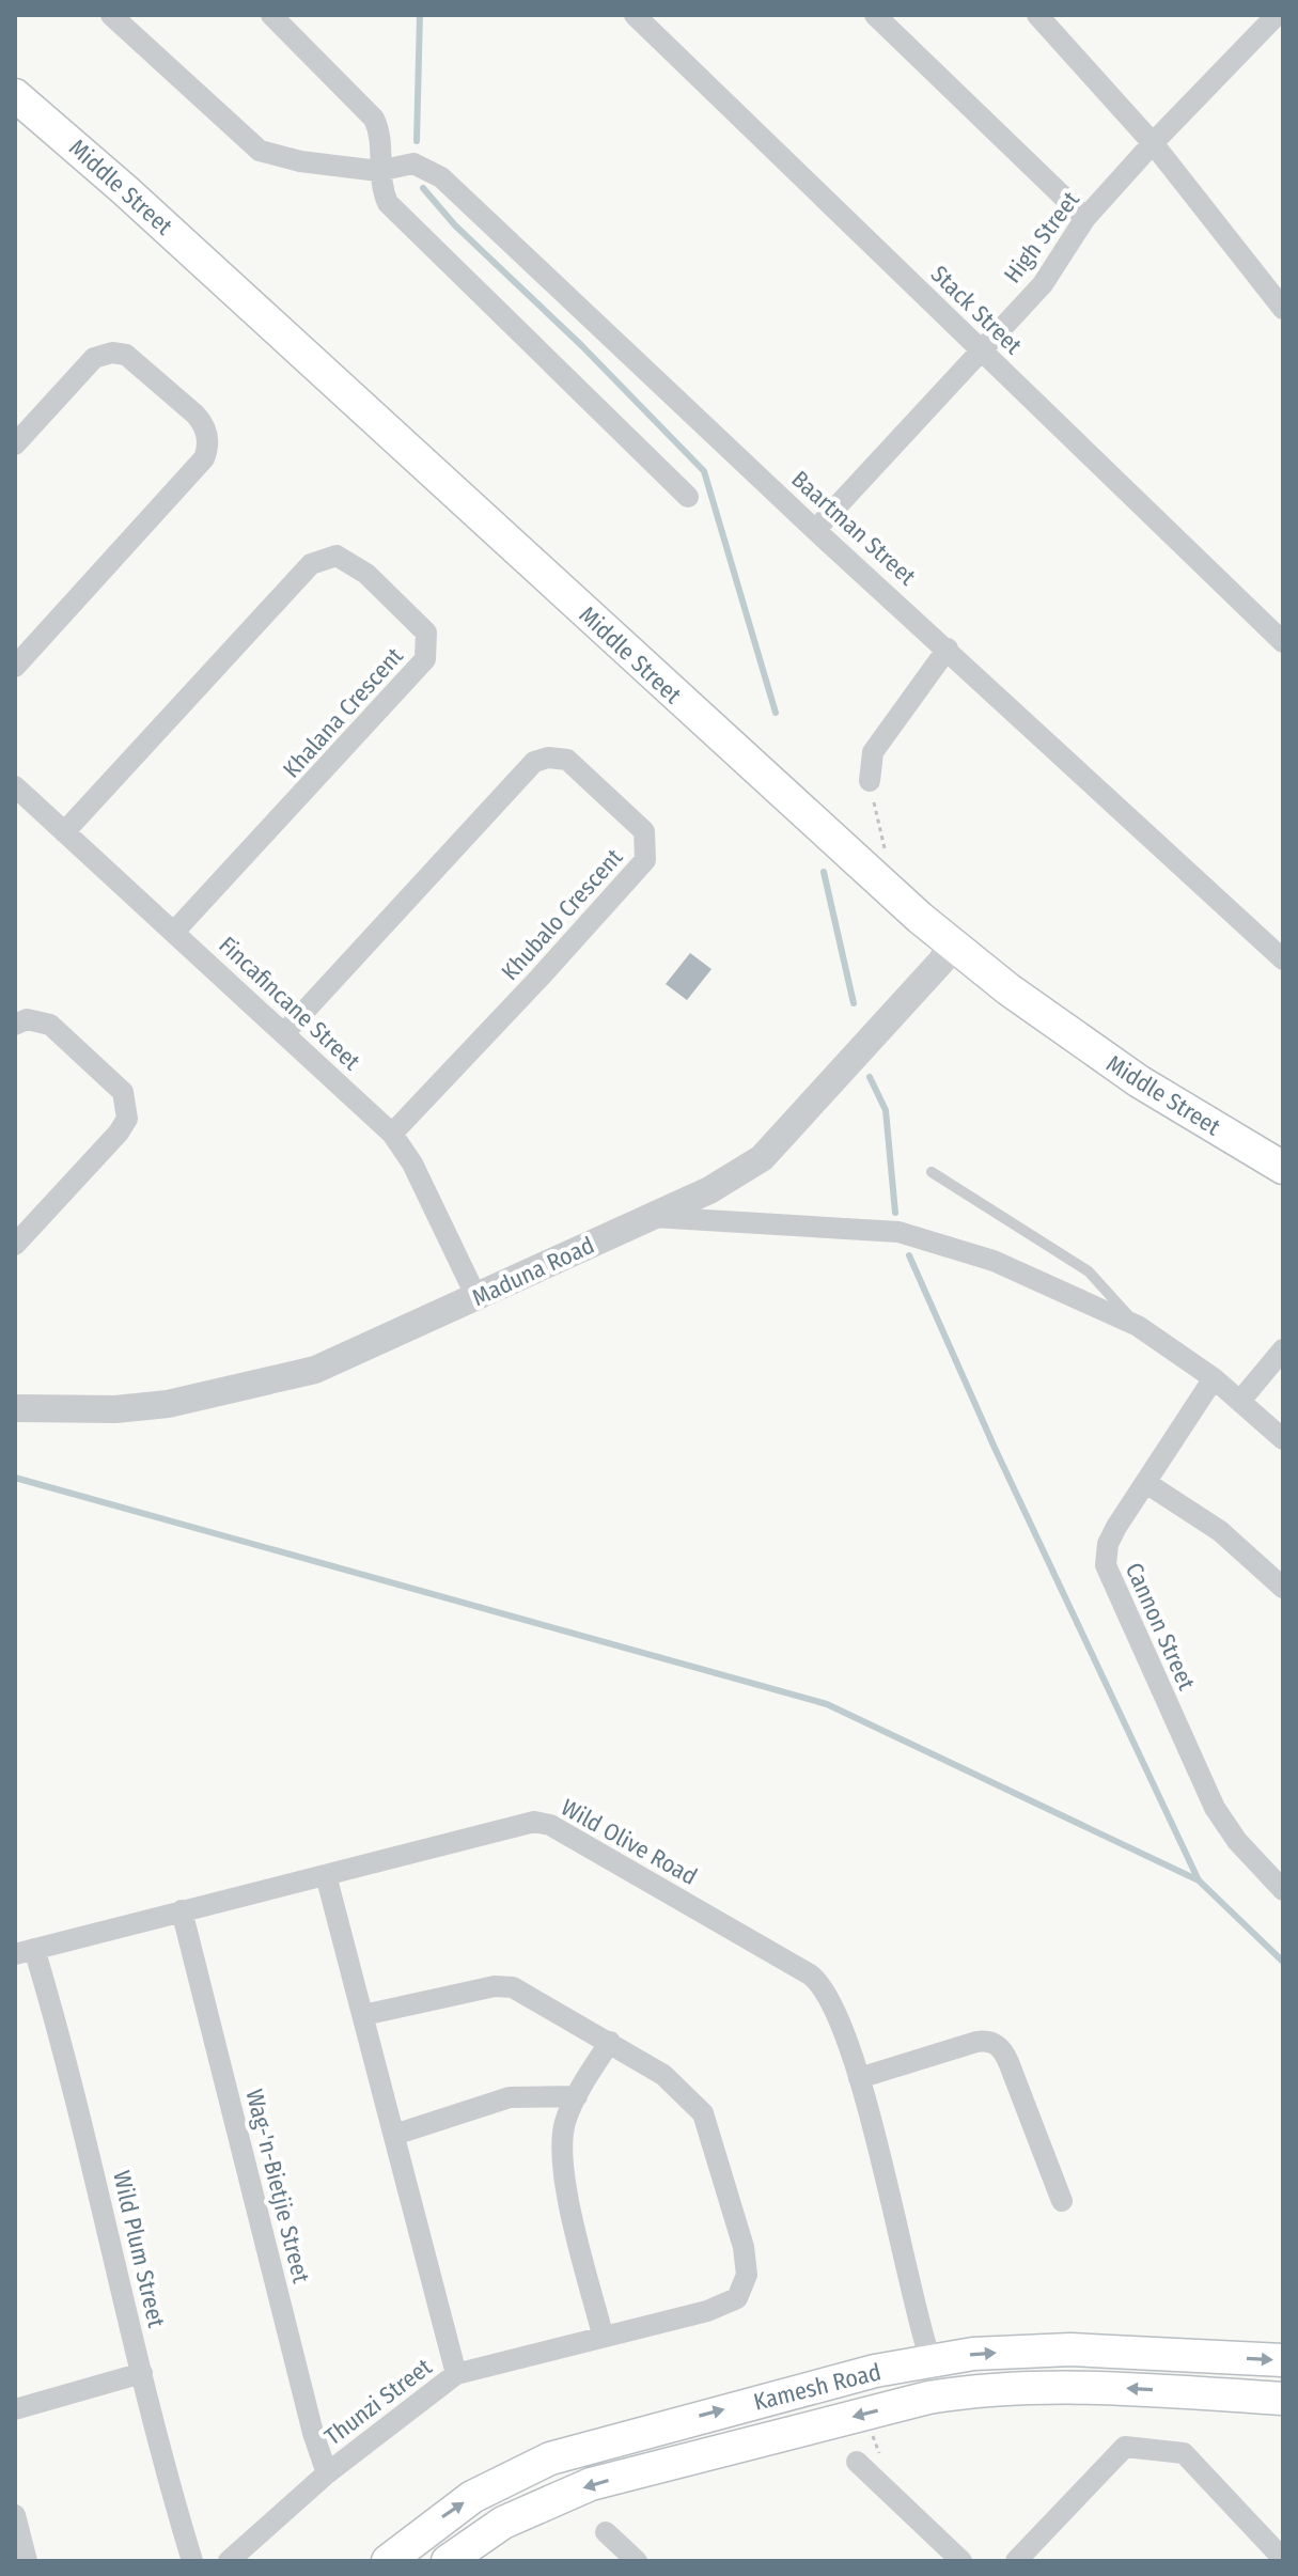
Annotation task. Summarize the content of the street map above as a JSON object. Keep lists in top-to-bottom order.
{
  "streets": {
    "main road": ["Middle Street", "Kamesh Road"],
    "street": [
      "High Street",
      "Stack Street",
      "Baartman Street",
      "Khalana Crescent",
      "Khubalo Crescent",
      "Fincafincane Street",
      "Maduna Road",
      "Cannon Street",
      "Wild Olive Road",
      "Wag-'n-Bietjie Street",
      "Wild Plum Street",
      "Thunzi Street"
    ]
  },
  "crossings": [
    ["Middle Street", "Maduna Road"],
    ["High Street", "Stack Street"],
    ["High Street", "Baartman Street"],
    ["Khalana Crescent", "Fincafincane Street"],
    ["Khubalo Crescent", "Fincafincane Street"],
    ["Fincafincane Street", "Maduna Road"],
    ["Wild Olive Road", "Wag-'n-Bietjie Street"],
    ["Wild Olive Road", "Wild Plum Street"],
    ["Wild Olive Road", "Kamesh Road"],
    ["Wag-'n-Bietjie Street", "Thunzi Street"]
  ]
}
